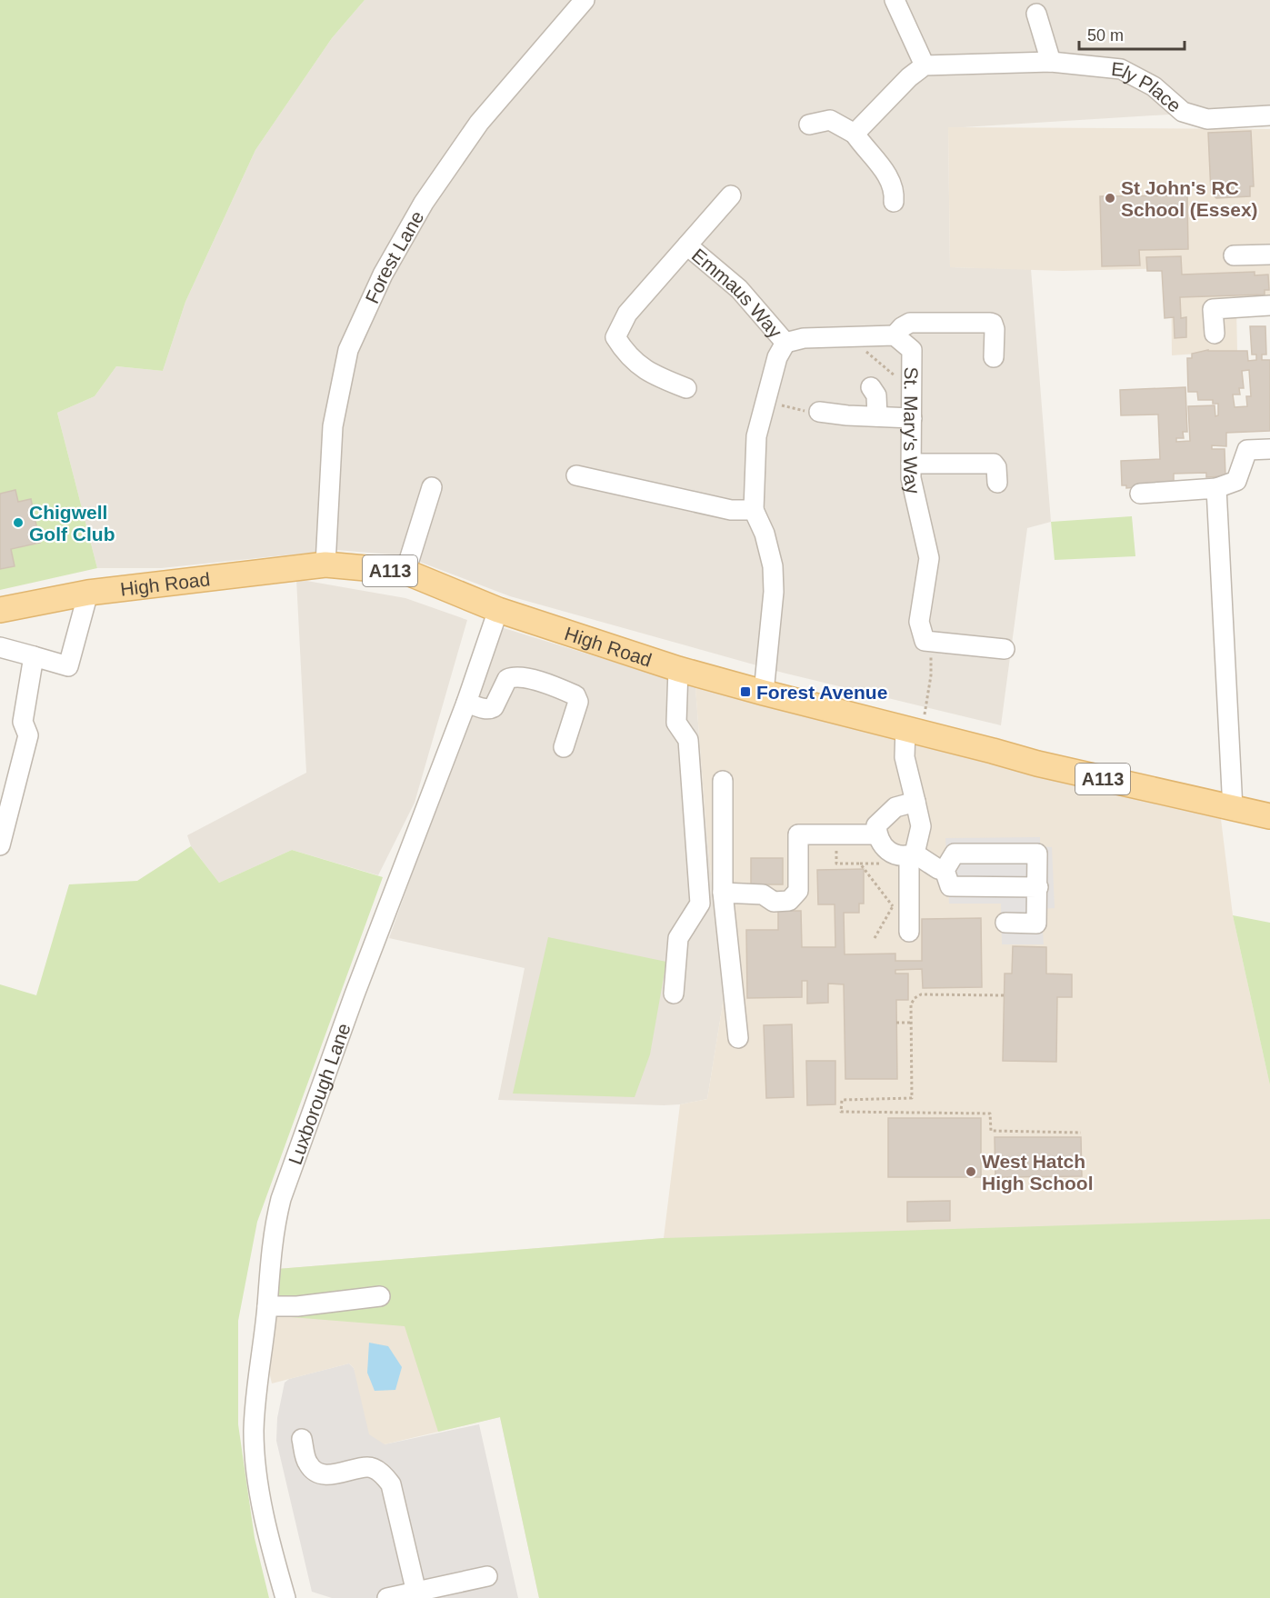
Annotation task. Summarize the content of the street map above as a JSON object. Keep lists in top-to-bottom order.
{
  "streets": {
    "main road": ["A113", "High Road"],
    "street": [
      "Ely Place",
      "Forest Lane",
      "Emmaus Way",
      "St. Mary's Way",
      "Luxborough Lane"
    ]
  },
  "crossings": [
    ["Forest Lane", "High Road"],
    ["A113", "High Road"],
    ["High Road", "Luxborough Lane"]
  ],
  "places": {
    "other": ["St John's RC School (Essex)", "Chigwell Golf Club", "West Hatch High School"],
    "transit": ["Forest Avenue"]
  },
  "scale_bar": "50 m"
}
